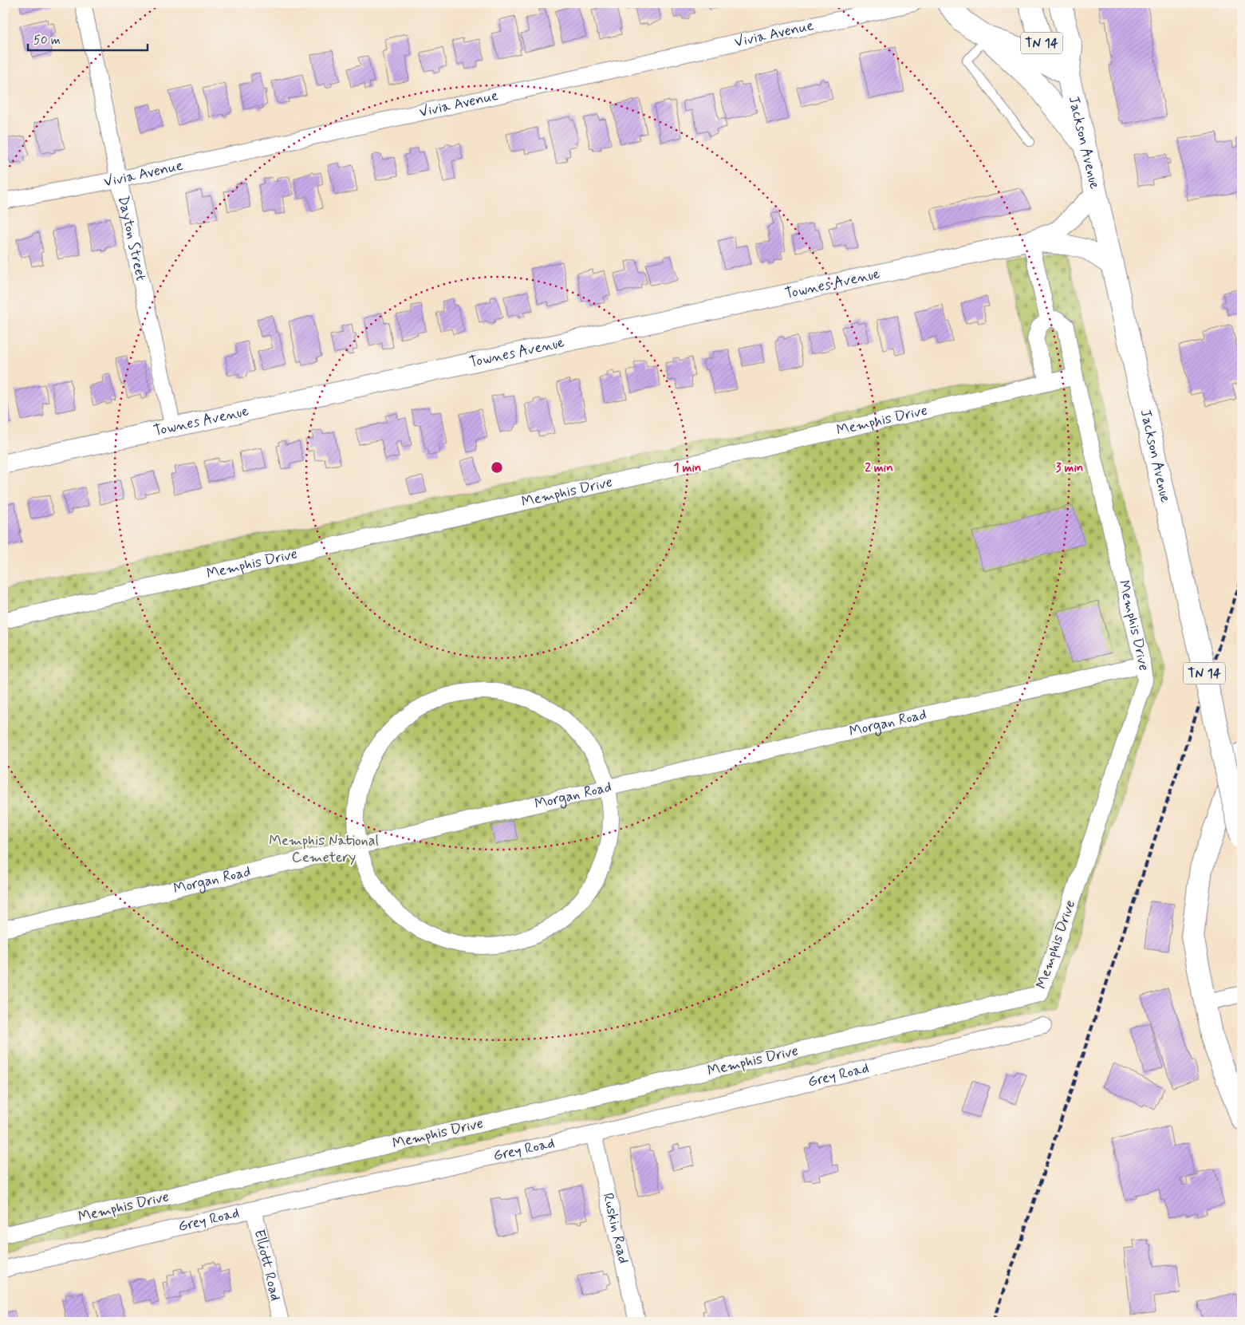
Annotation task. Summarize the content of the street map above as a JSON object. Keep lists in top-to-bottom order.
{
  "streets": {
    "main road": ["TN 14", "Jackson Avenue"],
    "street": [
      "Vivia Avenue",
      "Dayton Street",
      "Townes Avenue",
      "Memphis Drive",
      "Morgan Road",
      "Grey Road",
      "Ruskin Road",
      "Elliott Road"
    ]
  },
  "crossings": [
    ["Vivia Avenue", "Dayton Street"],
    ["Jackson Avenue", "Townes Avenue"],
    ["Dayton Street", "Townes Avenue"],
    ["Memphis Drive", "Morgan Road"],
    ["Grey Road", "Ruskin Road"],
    ["Grey Road", "Elliott Road"]
  ],
  "parks": ["Memphis National Cemetery"],
  "scale_bar": "50 m",
  "rings": ["1 min", "2 min", "3 min"]
}
